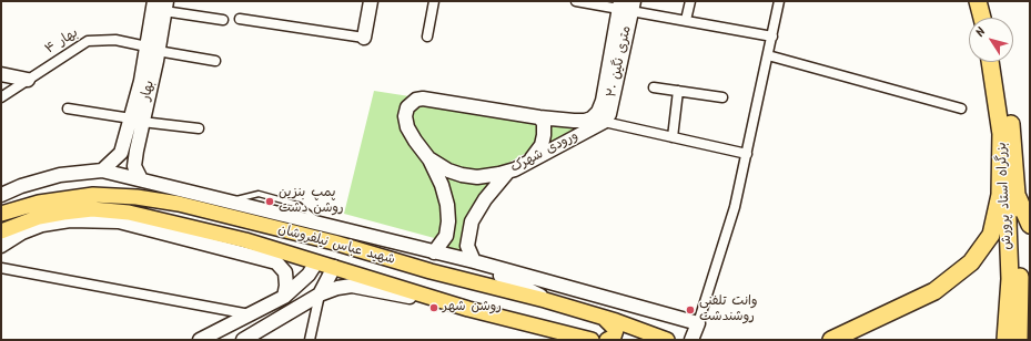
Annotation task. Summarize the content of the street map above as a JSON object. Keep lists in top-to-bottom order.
{
  "streets": {
    "highway": ["بزرگراه استاد پرورش"],
    "main road": ["شهید عباس نیلفروشان"],
    "street": [
      "بهار ۴",
      "۲۰ متری نگین",
      "بهار",
      "ورودی شهرک"
    ]
  },
  "crossings": [
    ["بهار ۴", "بهار"],
    ["۲۰ متری نگین", "ورودی شهرک"]
  ],
  "places": ["پمپ بنزین روشن دشت", "روشن شهر", "وانت تلفنی روشندشت"],
  "north": "top left"
}
